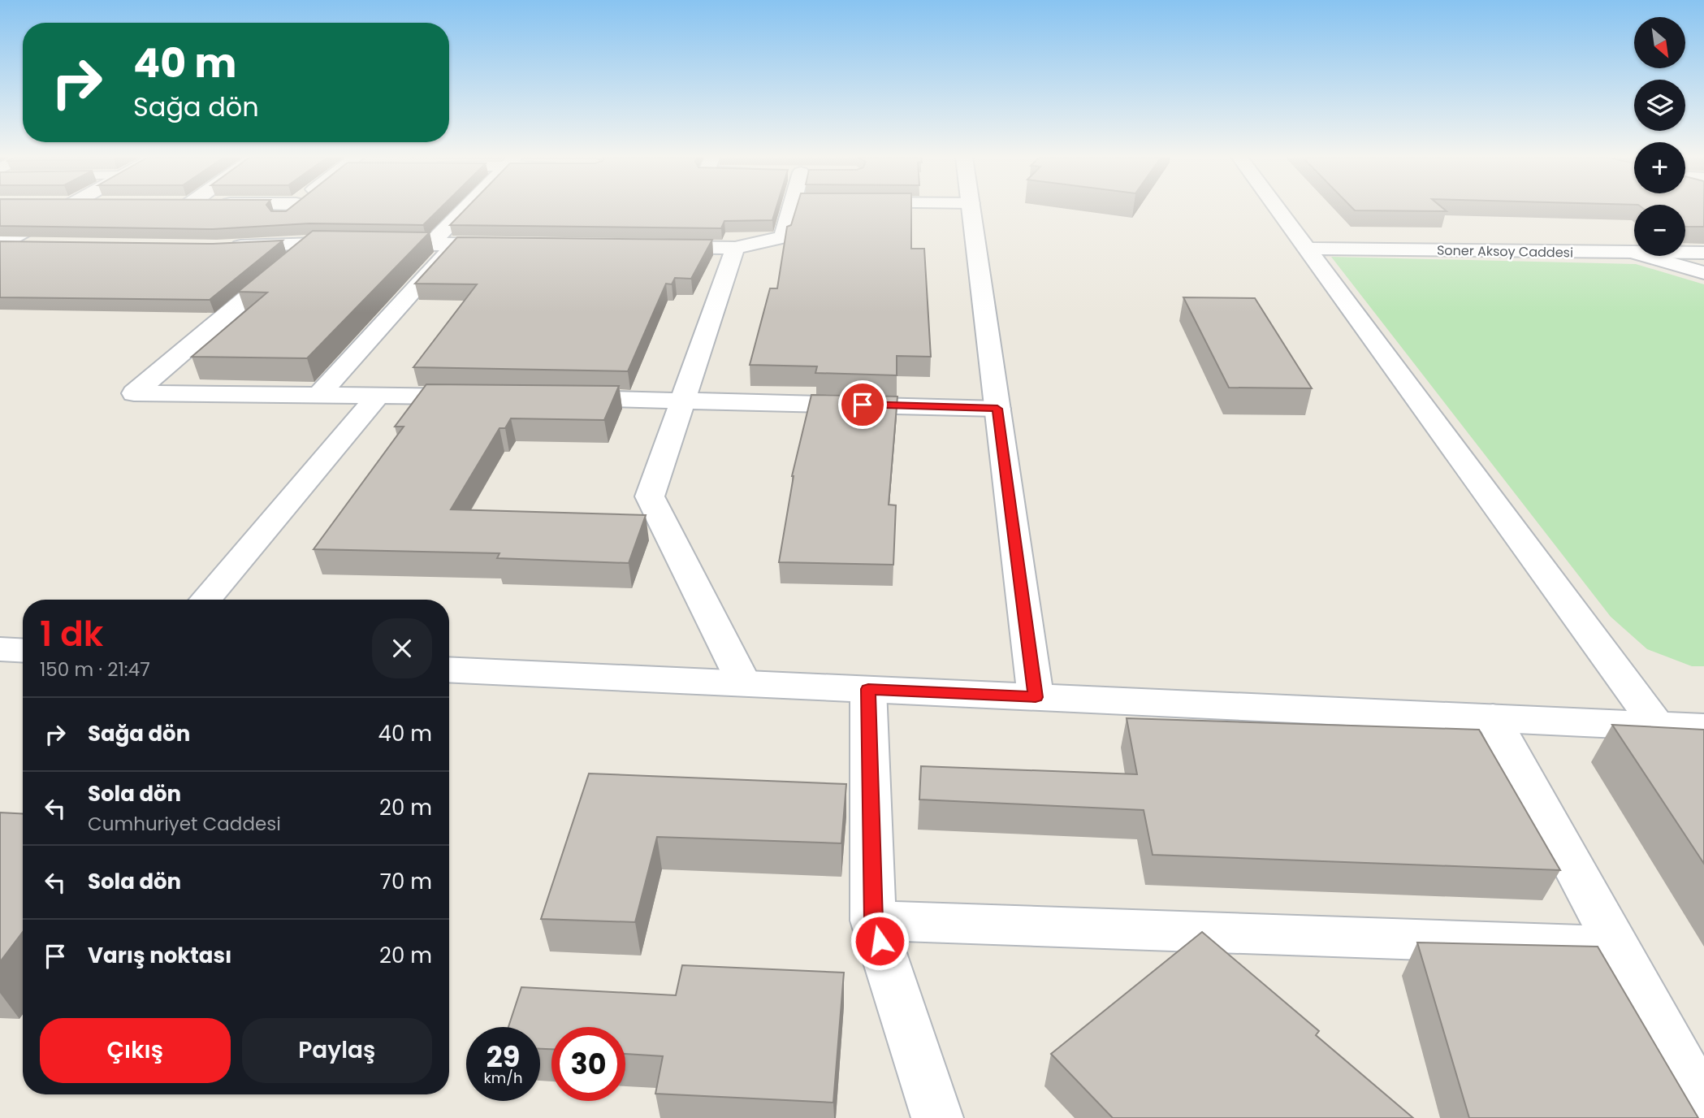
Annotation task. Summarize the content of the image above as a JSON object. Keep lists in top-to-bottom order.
{
  "streets": {
    "street": ["Soner Aksoy Caddesi"]
  },
  "north": "bottom right",
  "page": {
    "map_buttons": ["+", "−"],
    "turn": ["40 m", "Sağa dön"],
    "heading": ["1 dk", "150 m · 21:47"],
    "list": [
      {
        "name": "Sağa dön",
        "value": "40 m"
      },
      {
        "name": "Sola dön",
        "note": "Cumhuriyet Caddesi",
        "value": "20 m"
      },
      {
        "name": "Sola dön",
        "value": "70 m"
      },
      {
        "name": "Varış noktası",
        "value": "20 m"
      }
    ],
    "buttons": ["Çıkış", "Paylaş"],
    "speed": "29 km/h",
    "limit": "30"
  }
}
